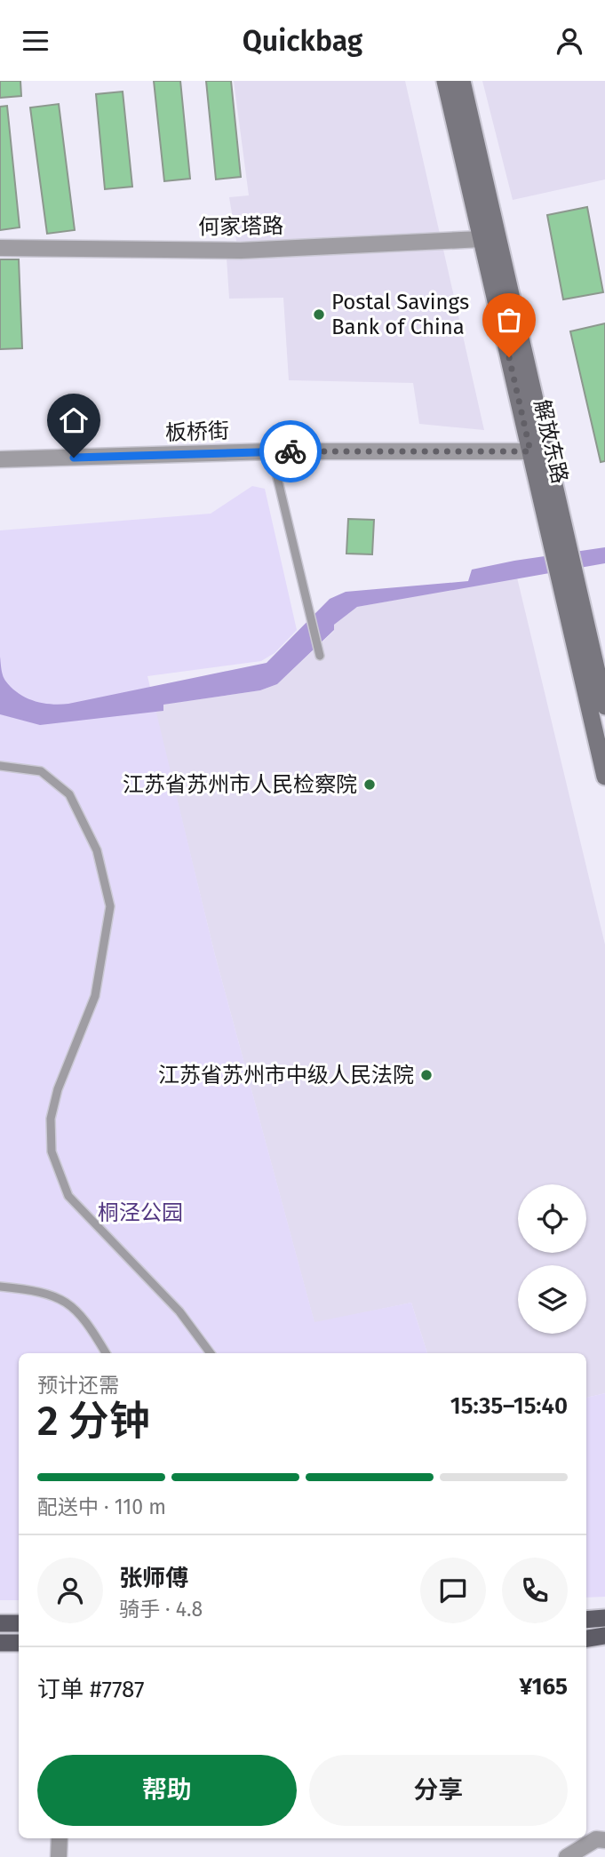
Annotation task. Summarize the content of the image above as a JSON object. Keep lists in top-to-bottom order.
{
  "streets": {
    "main road": ["解放东路"],
    "street": ["何家塔路", "板桥街"]
  },
  "crossings": [
    ["何家塔路", "解放东路"],
    ["板桥街", "解放东路"]
  ],
  "parks": ["桐泾公园"],
  "places": ["Postal Savings Bank of China", "江苏省苏州市人民检察院", "江苏省苏州市中级人民法院"],
  "page": {
    "header": "Quickbag",
    "heading": ["2 分钟", "预计还需", "15:35–15:40"],
    "panel": [
      "张师傅",
      "骑手 · 4.8",
      "订单 #7787",
      "¥165"
    ],
    "bar": "配送中 · 110 m",
    "buttons": ["帮助", "分享"]
  }
}
